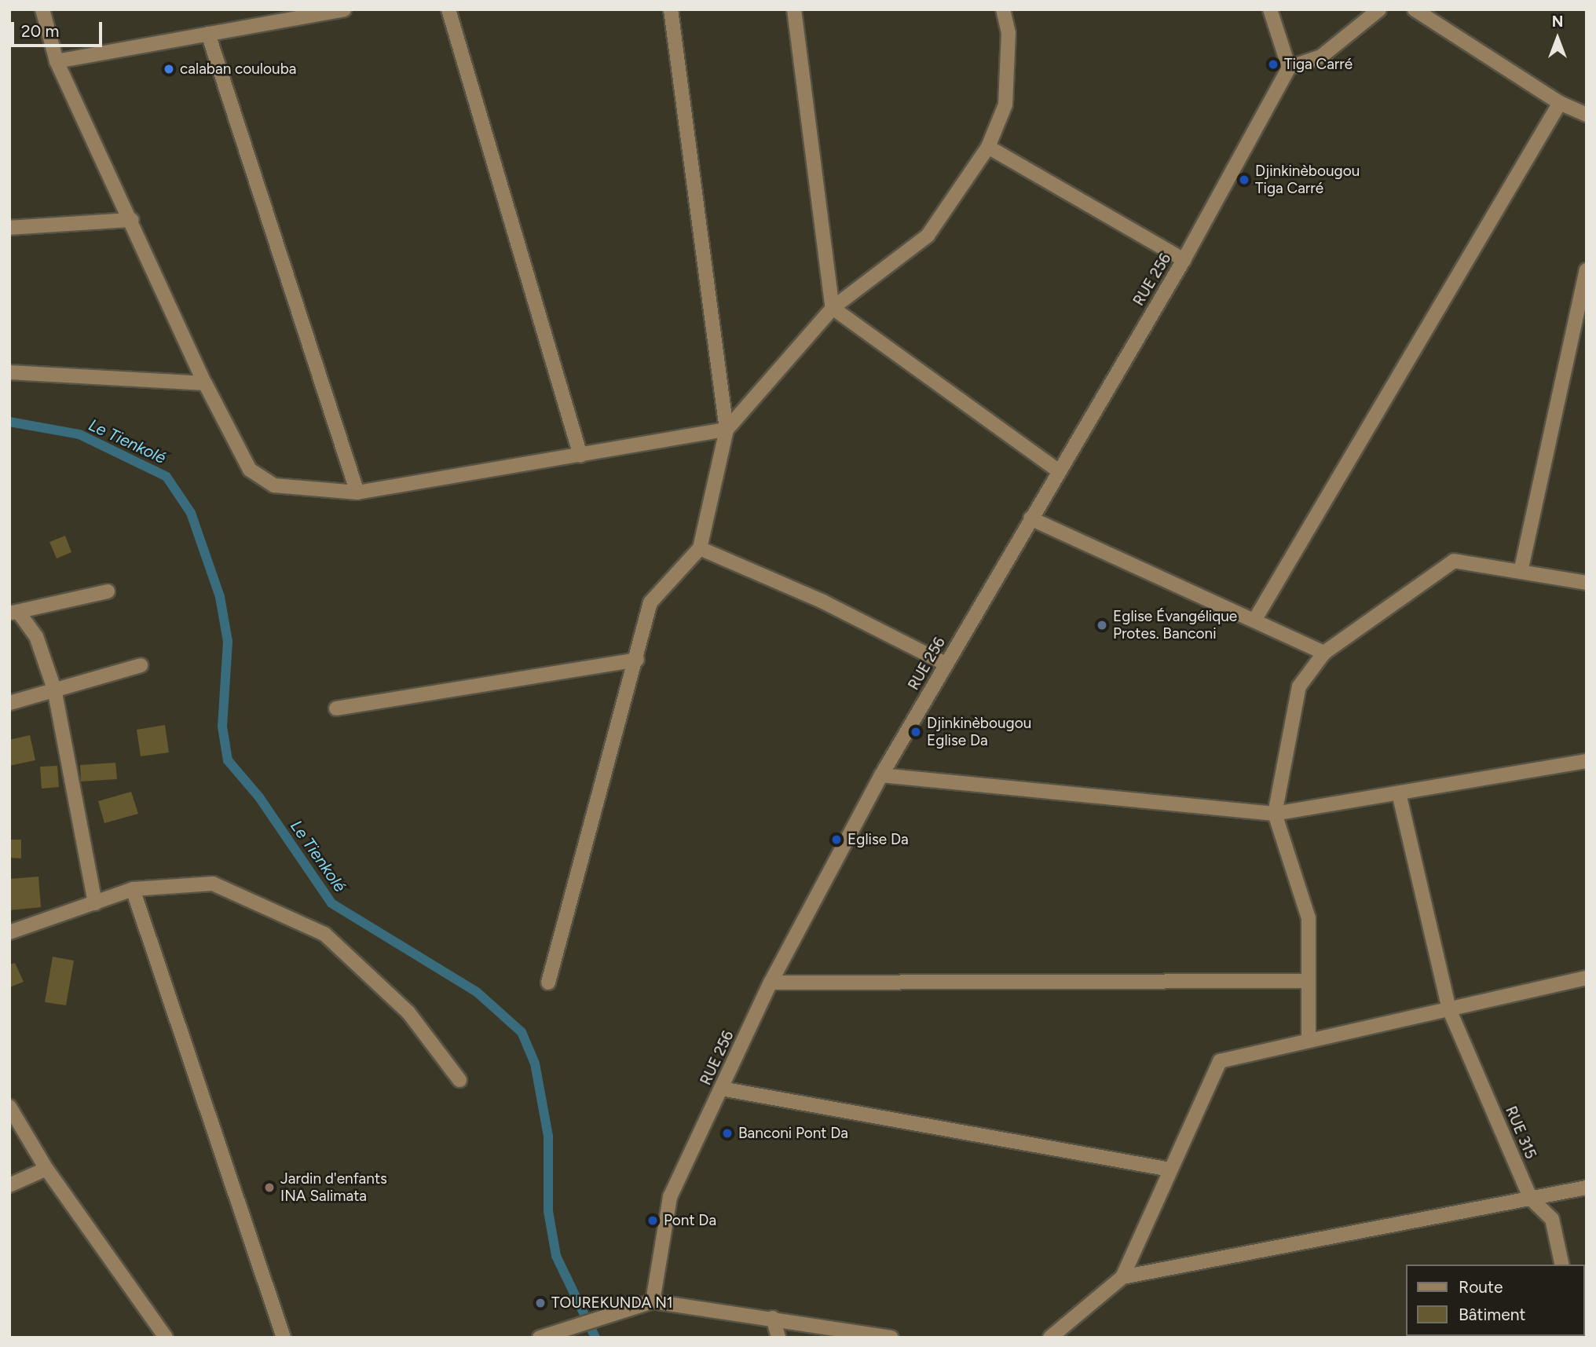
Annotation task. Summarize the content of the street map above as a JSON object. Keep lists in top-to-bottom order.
{
  "streets": {
    "street": ["RUE 256", "RUE 315"]
  },
  "water": ["Le Tienkolé"],
  "places": [
    "Tiga Carré",
    "calaban coulouba",
    "Djinkinèbougou Tiga Carré",
    "Eglise Évangélique Protes. Banconi",
    "Djinkinèbougou Eglise Da",
    "Eglise Da",
    "Banconi Pont Da",
    "Jardin d'enfants INA Salimata",
    "Pont Da",
    "TOUREKUNDA N1"
  ],
  "legend": ["Route", "Bâtiment"],
  "scale_bar": "20 m",
  "north": "top"
}
